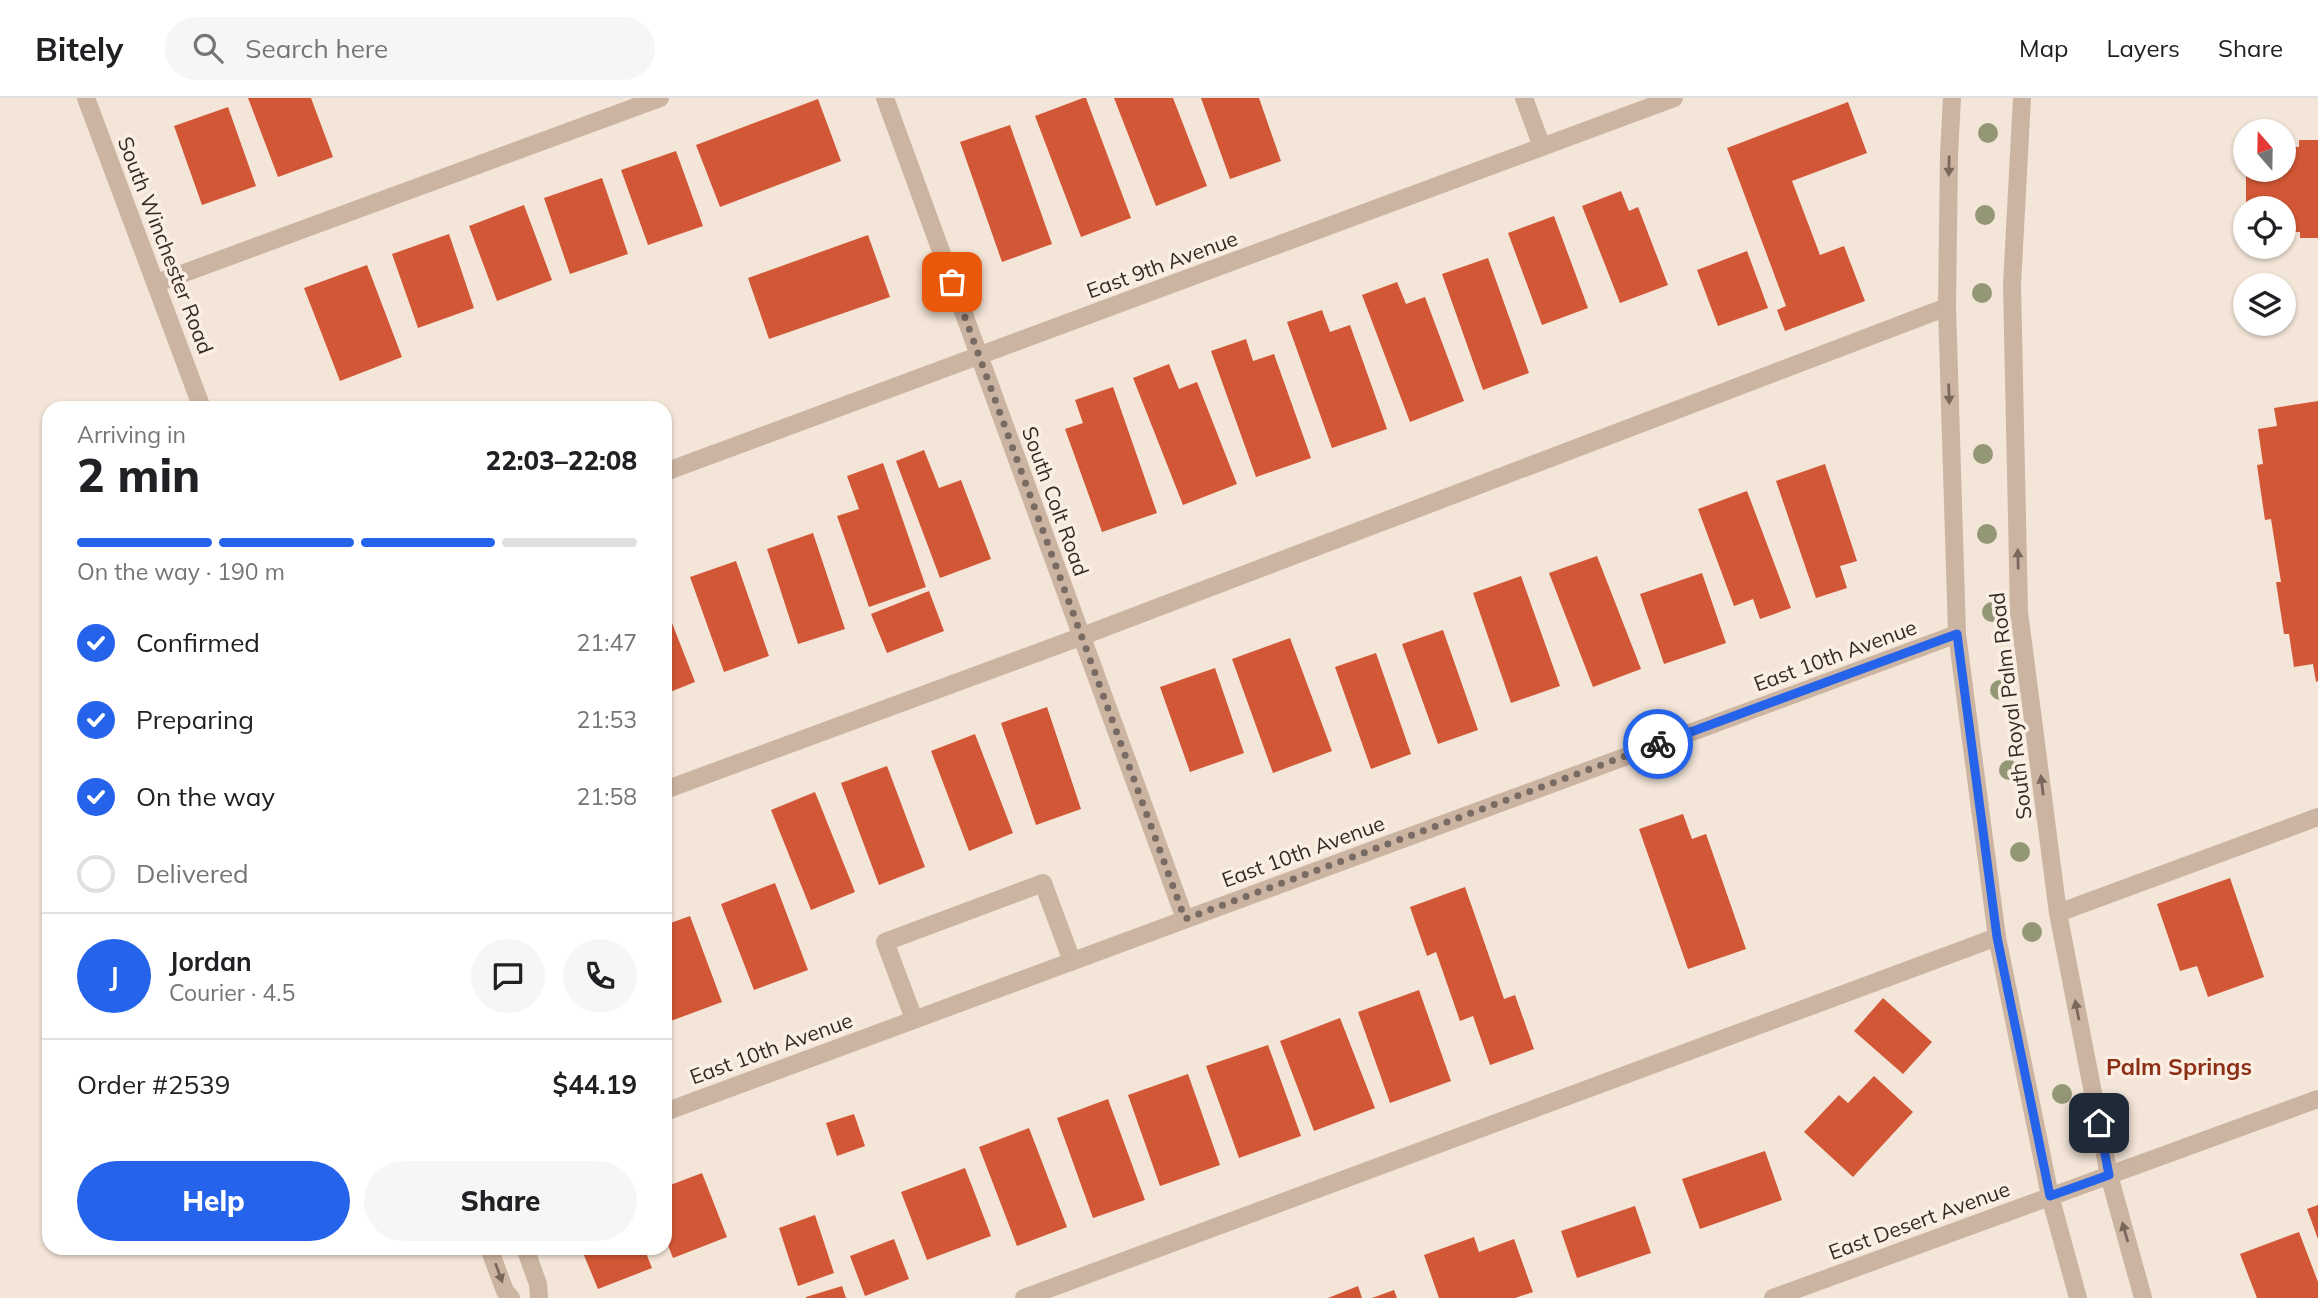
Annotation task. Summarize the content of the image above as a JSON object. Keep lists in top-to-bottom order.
{
  "streets": {
    "street": [
      "South Winchester Road",
      "East 9th Avenue",
      "South Colt Road",
      "East 10th Avenue",
      "South Royal Palm Road",
      "East Desert Avenue"
    ]
  },
  "crossings": [
    ["East 9th Avenue", "South Colt Road"],
    ["South Colt Road", "East 10th Avenue"],
    ["East 10th Avenue", "South Royal Palm Road"],
    ["South Royal Palm Road", "East Desert Avenue"]
  ],
  "districts": ["Palm Springs"],
  "north": "top",
  "page": {
    "header": "Bitely",
    "search": "Search here",
    "nav": ["Map", "Layers", "Share"],
    "heading": ["2 min", "Arriving in", "22:03–22:08"],
    "panel": [
      "Jordan",
      "Courier · 4.5",
      "Order #2539",
      "$44.19"
    ],
    "bar": "On the way · 190 m",
    "list": [
      ["Confirmed", "21:47"],
      ["Preparing", "21:53"],
      ["On the way", "21:58"],
      "Delivered"
    ],
    "round": "J",
    "buttons": ["Help", "Share"]
  }
}
